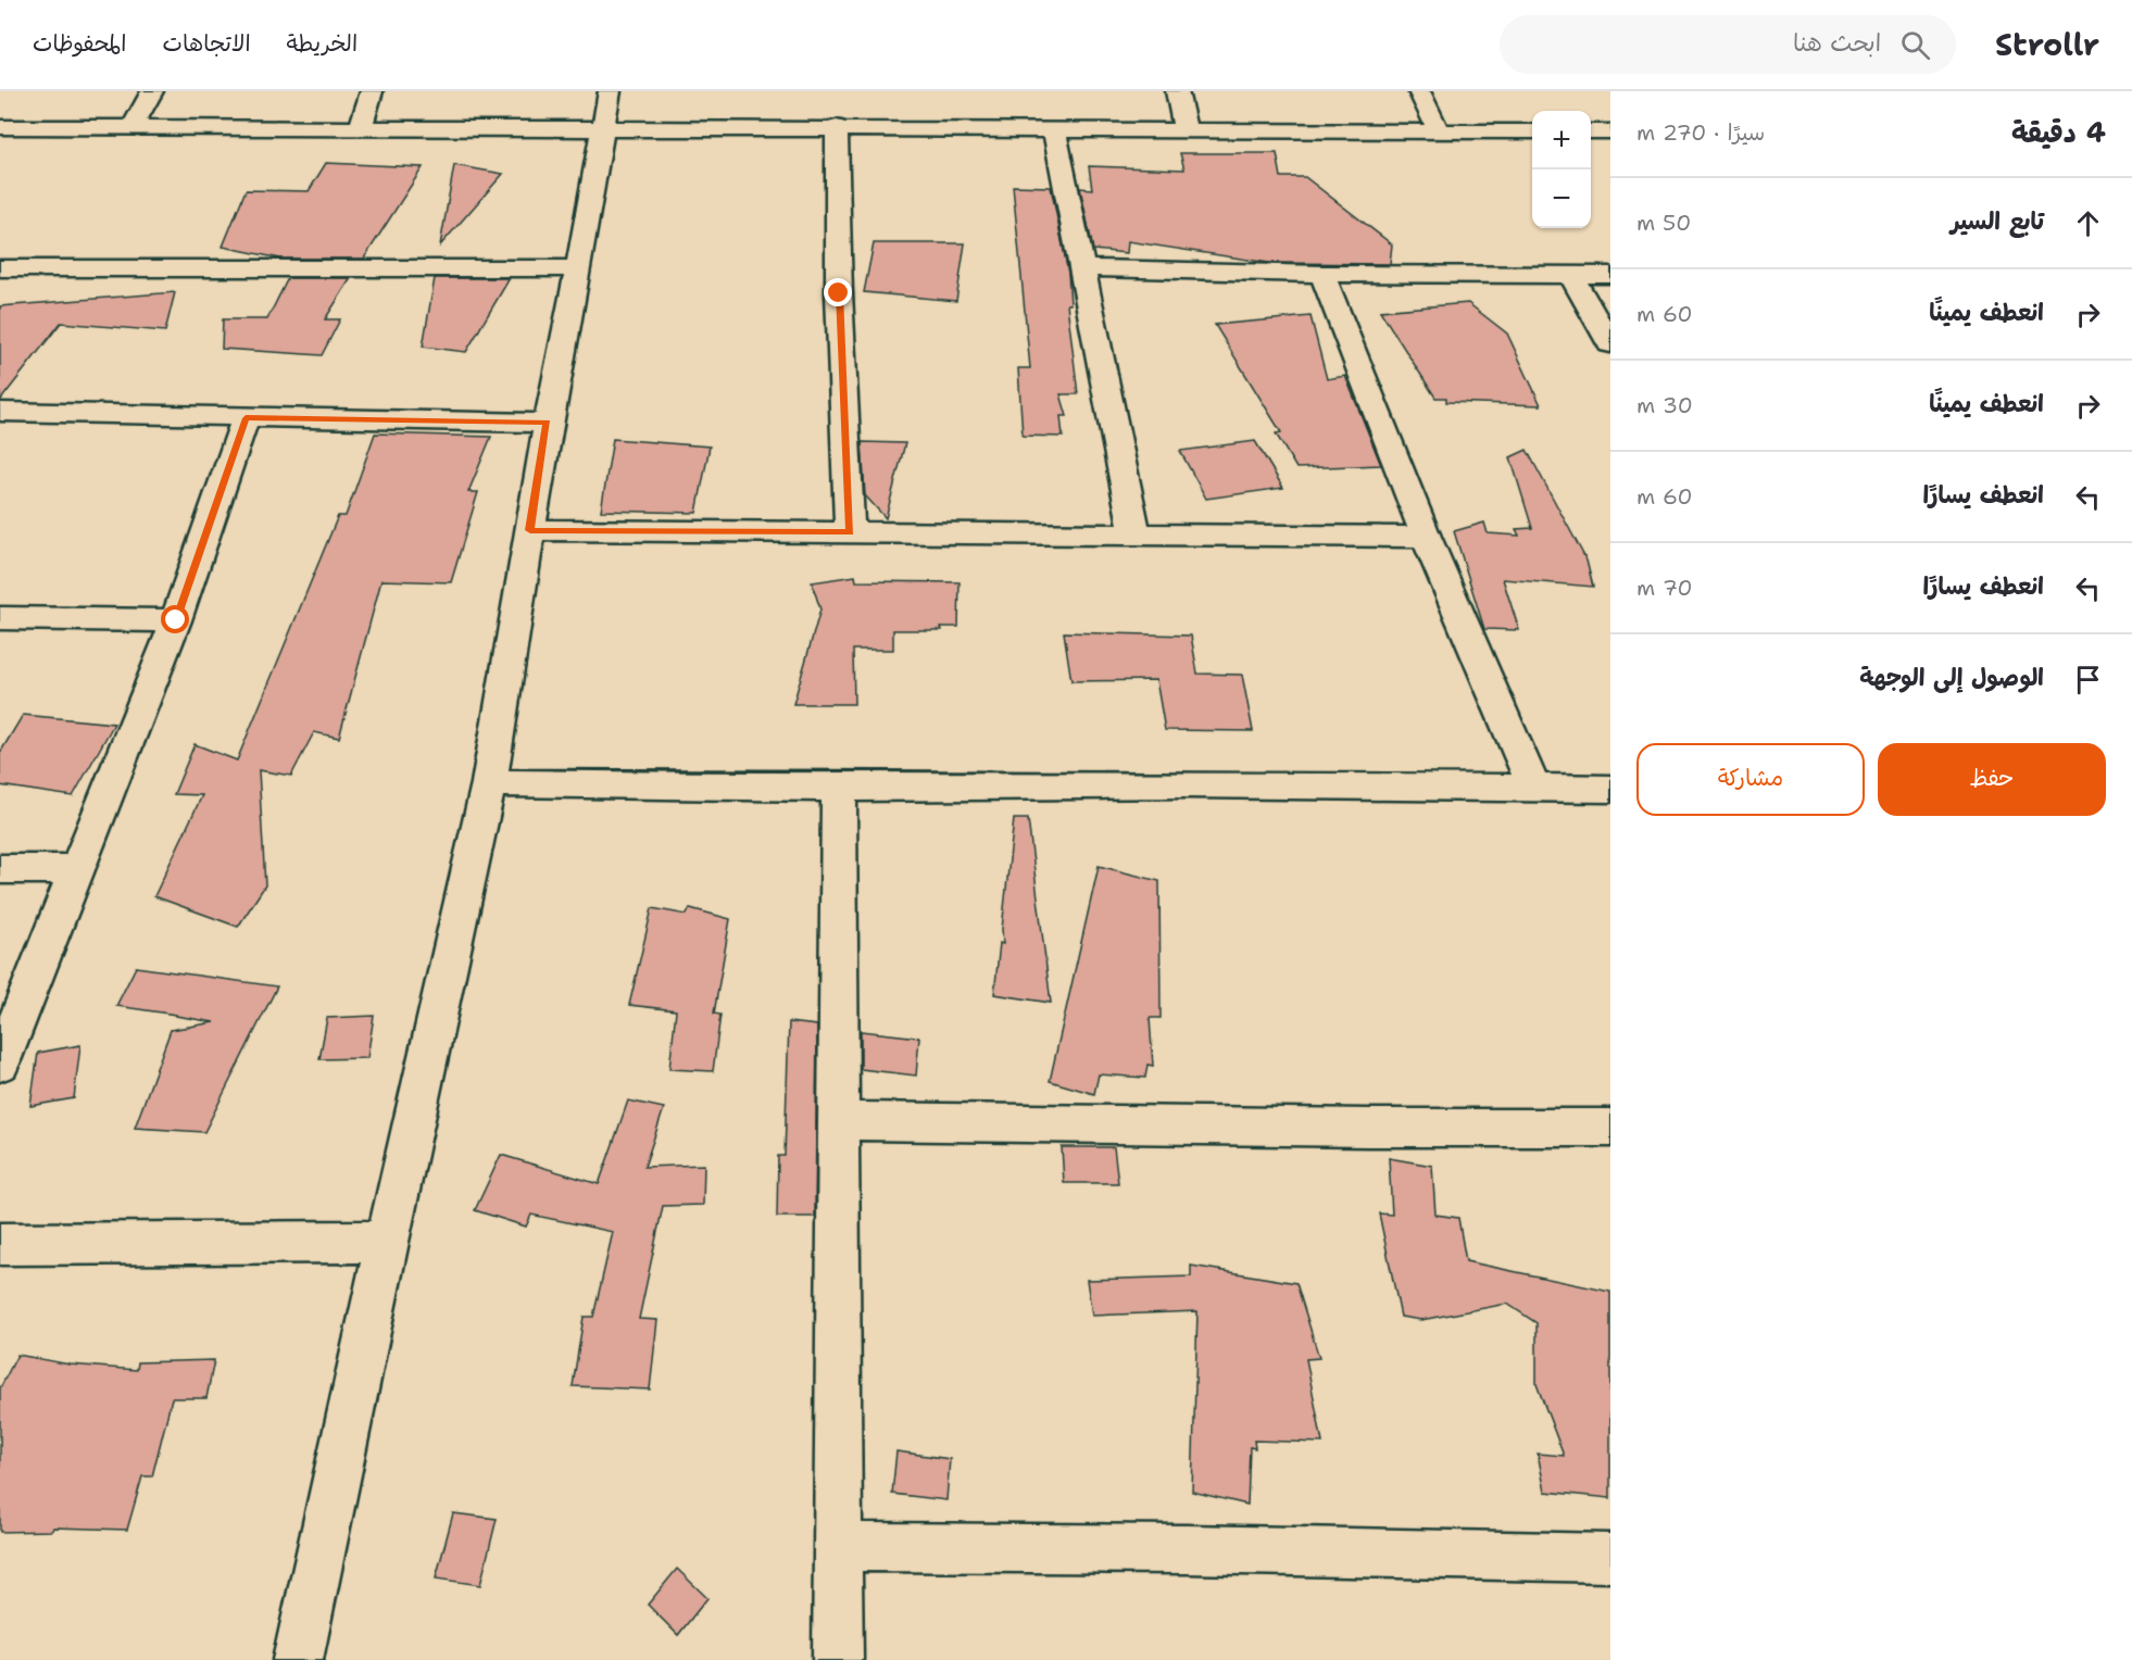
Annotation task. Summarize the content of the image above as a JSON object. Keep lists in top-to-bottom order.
{
  "page": {
    "header": "Strollr",
    "search": "ابحث هنا",
    "nav": ["الخريطة", "الاتجاهات", "المحفوظات"],
    "heading": ["4 دقيقة", "سيرًا · 270 m"],
    "map_buttons": ["+", "−"],
    "list": [
      ["تابع السير", "50 m"],
      ["انعطف يمينًا", "60 m"],
      ["انعطف يمينًا", "30 m"],
      ["انعطف يسارًا", "60 m"],
      ["انعطف يسارًا", "70 m"],
      "الوصول إلى الوجهة"
    ],
    "buttons": ["حفظ", "مشاركة"]
  }
}
